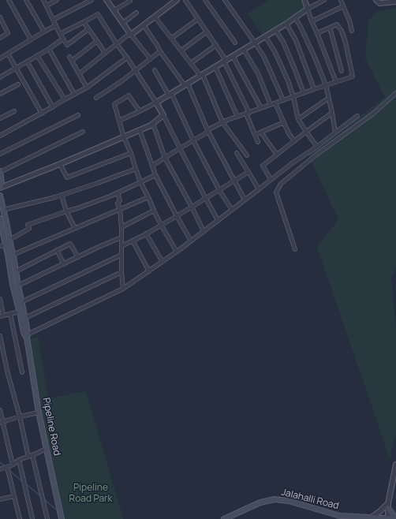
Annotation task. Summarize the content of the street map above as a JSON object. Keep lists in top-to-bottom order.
{
  "streets": {
    "main road": ["Pipeline Road", "Jalahalli Road"]
  },
  "parks": ["Pipeline Road Park"]
}
